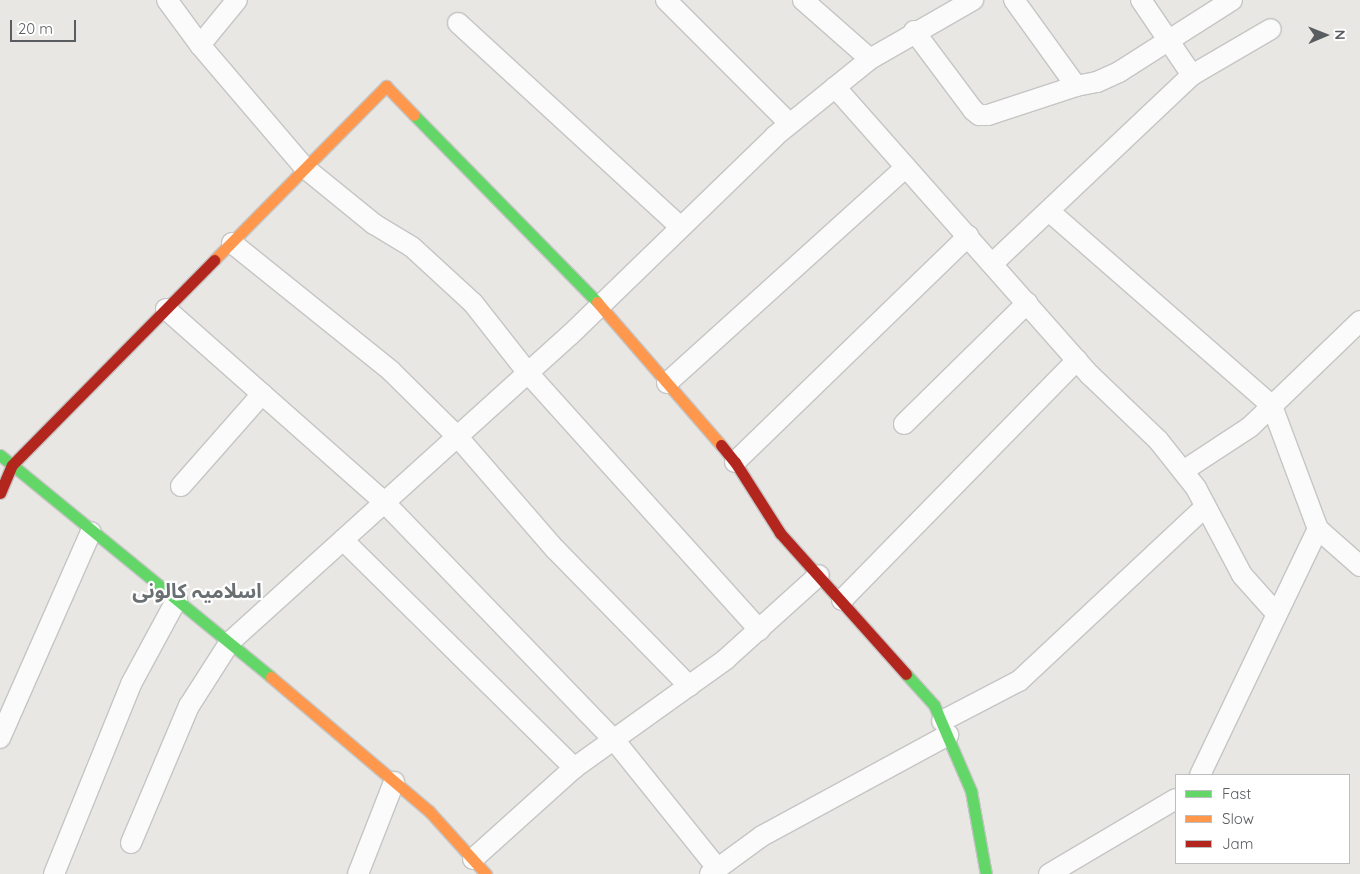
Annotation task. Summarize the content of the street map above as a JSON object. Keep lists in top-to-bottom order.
{
  "districts": ["اسلامیہ کالونی"],
  "legend": ["Fast", "Slow", "Jam"],
  "scale_bar": "20 m",
  "north": "right"
}
